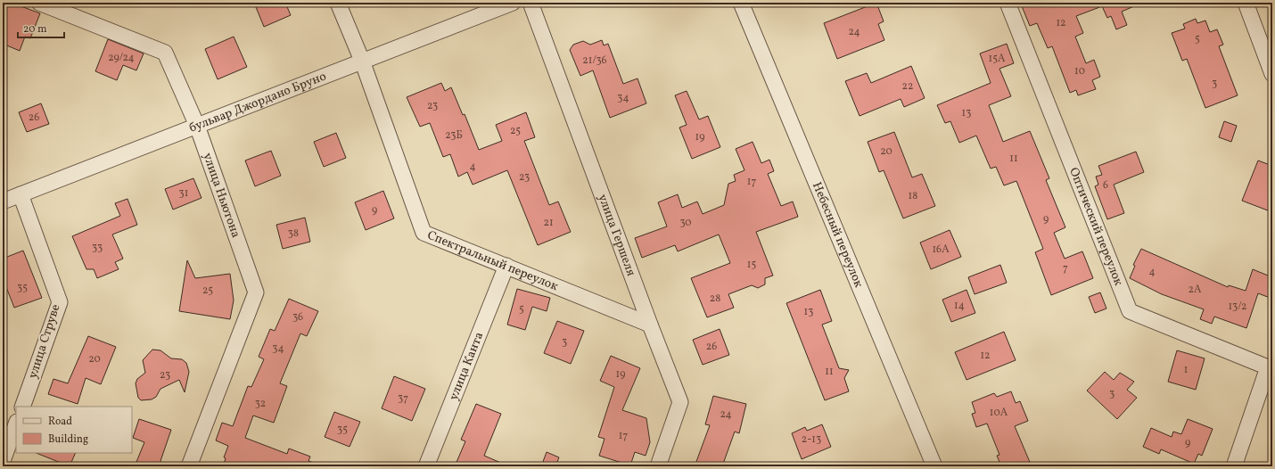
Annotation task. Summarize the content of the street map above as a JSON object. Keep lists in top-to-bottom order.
{
  "streets": {
    "street": [
      "бульвар Джордано Бруно",
      "улица Ньютона",
      "Оптический переулок",
      "улица Гершеля",
      "Небесный переулок",
      "Спектральный переулок",
      "улица Струве",
      "улица Канта"
    ]
  },
  "crossings": [
    ["бульвар Джордано Бруно", "улица Ньютона"],
    ["бульвар Джордано Бруно", "Спектральный переулок"],
    ["бульвар Джордано Бруно", "улица Струве"],
    ["улица Гершеля", "Спектральный переулок"],
    ["Спектральный переулок", "улица Канта"]
  ],
  "house_numbers": [
    "12",
    "24",
    "5",
    "29/24",
    "15А",
    "21/36",
    "10",
    "3",
    "22",
    "34",
    "23",
    "13",
    "26",
    "25",
    "23Б",
    "19",
    "20",
    "11",
    "4",
    "23",
    "17",
    "6",
    "31",
    "18",
    "9",
    "9",
    "21",
    "30",
    "38",
    "33",
    "16А",
    "15",
    "7",
    "4",
    "35",
    "2А",
    "25",
    "28",
    "14",
    "13/2",
    "5",
    "13",
    "36",
    "3",
    "26",
    "34",
    "12",
    "20",
    "1",
    "11",
    "19",
    "23",
    "3",
    "37",
    "32",
    "10А",
    "24",
    "35",
    "17",
    "2-13",
    "9"
  ],
  "legend": ["Road", "Building"],
  "scale_bar": "20 m"
}
